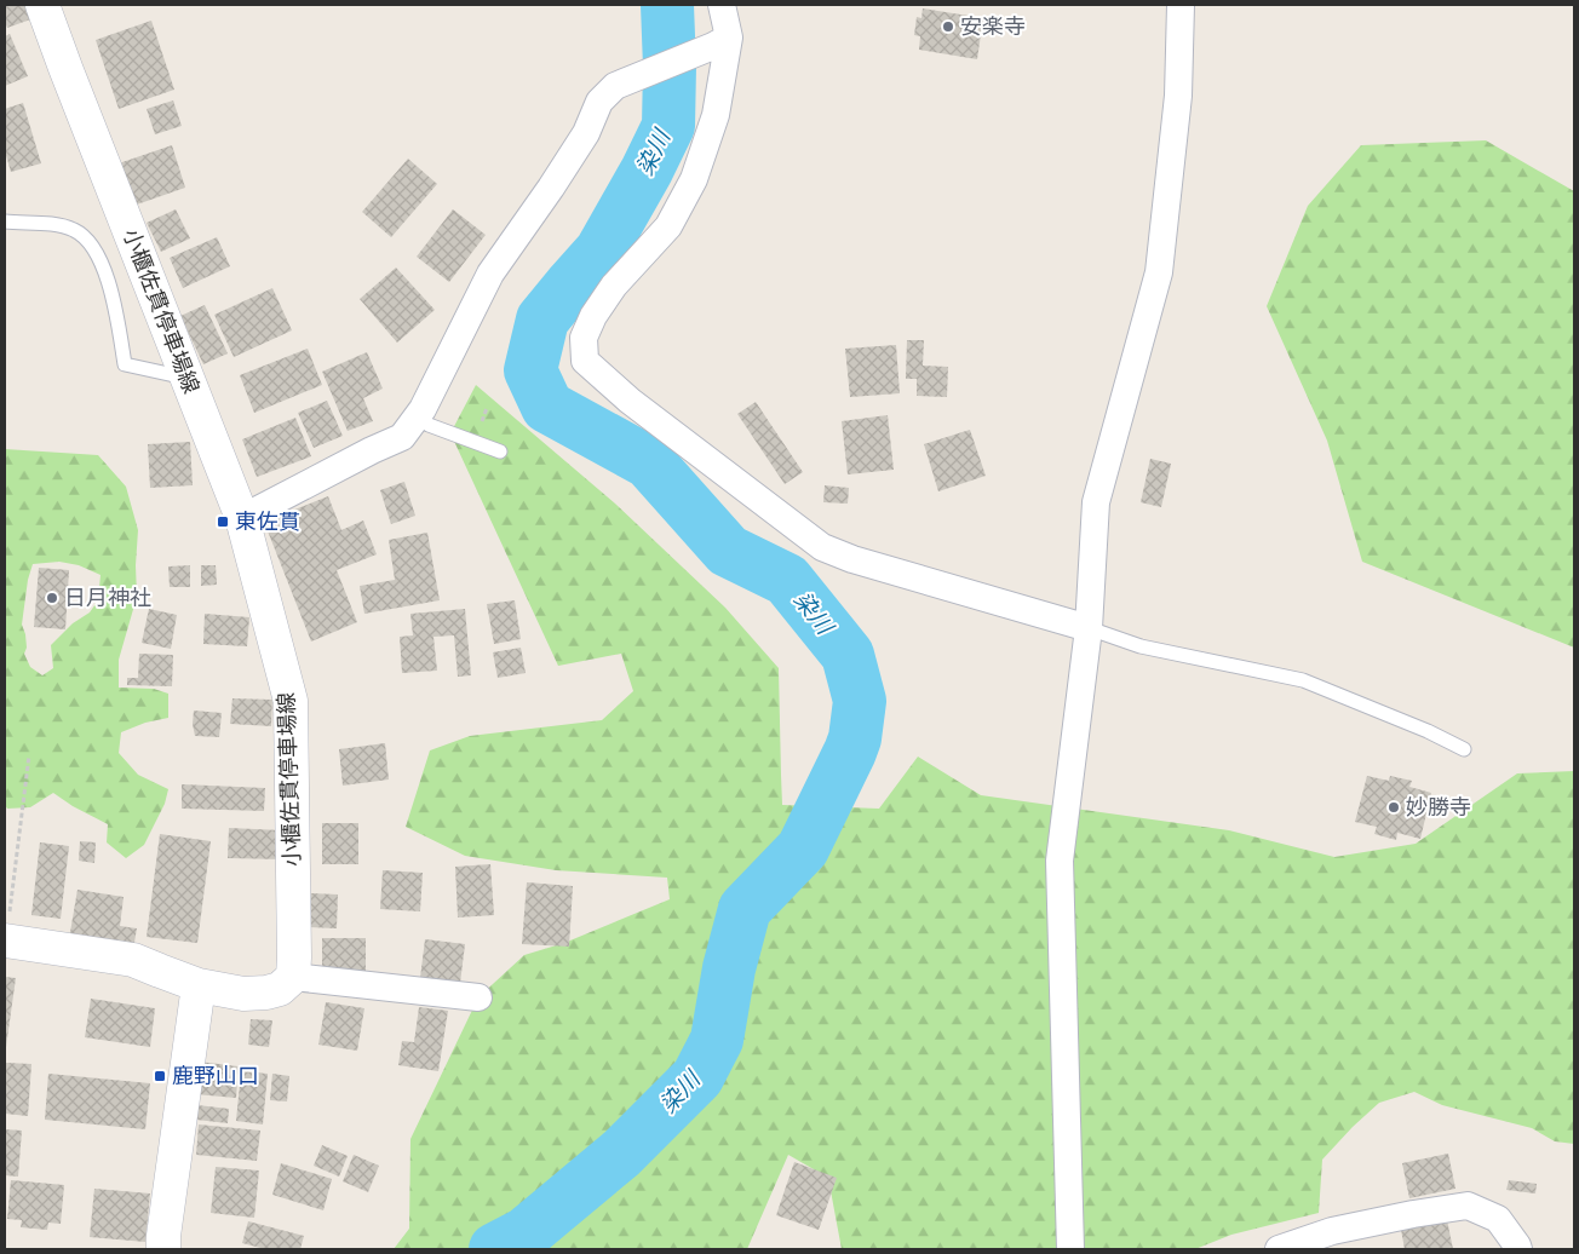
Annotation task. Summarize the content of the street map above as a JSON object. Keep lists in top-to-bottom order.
{
  "streets": {
    "main road": ["小櫃佐貫停車場線"]
  },
  "water": ["染川"],
  "places": {
    "other": ["安楽寺", "日月神社", "妙勝寺"],
    "transit": ["東佐貫", "鹿野山口"]
  }
}
